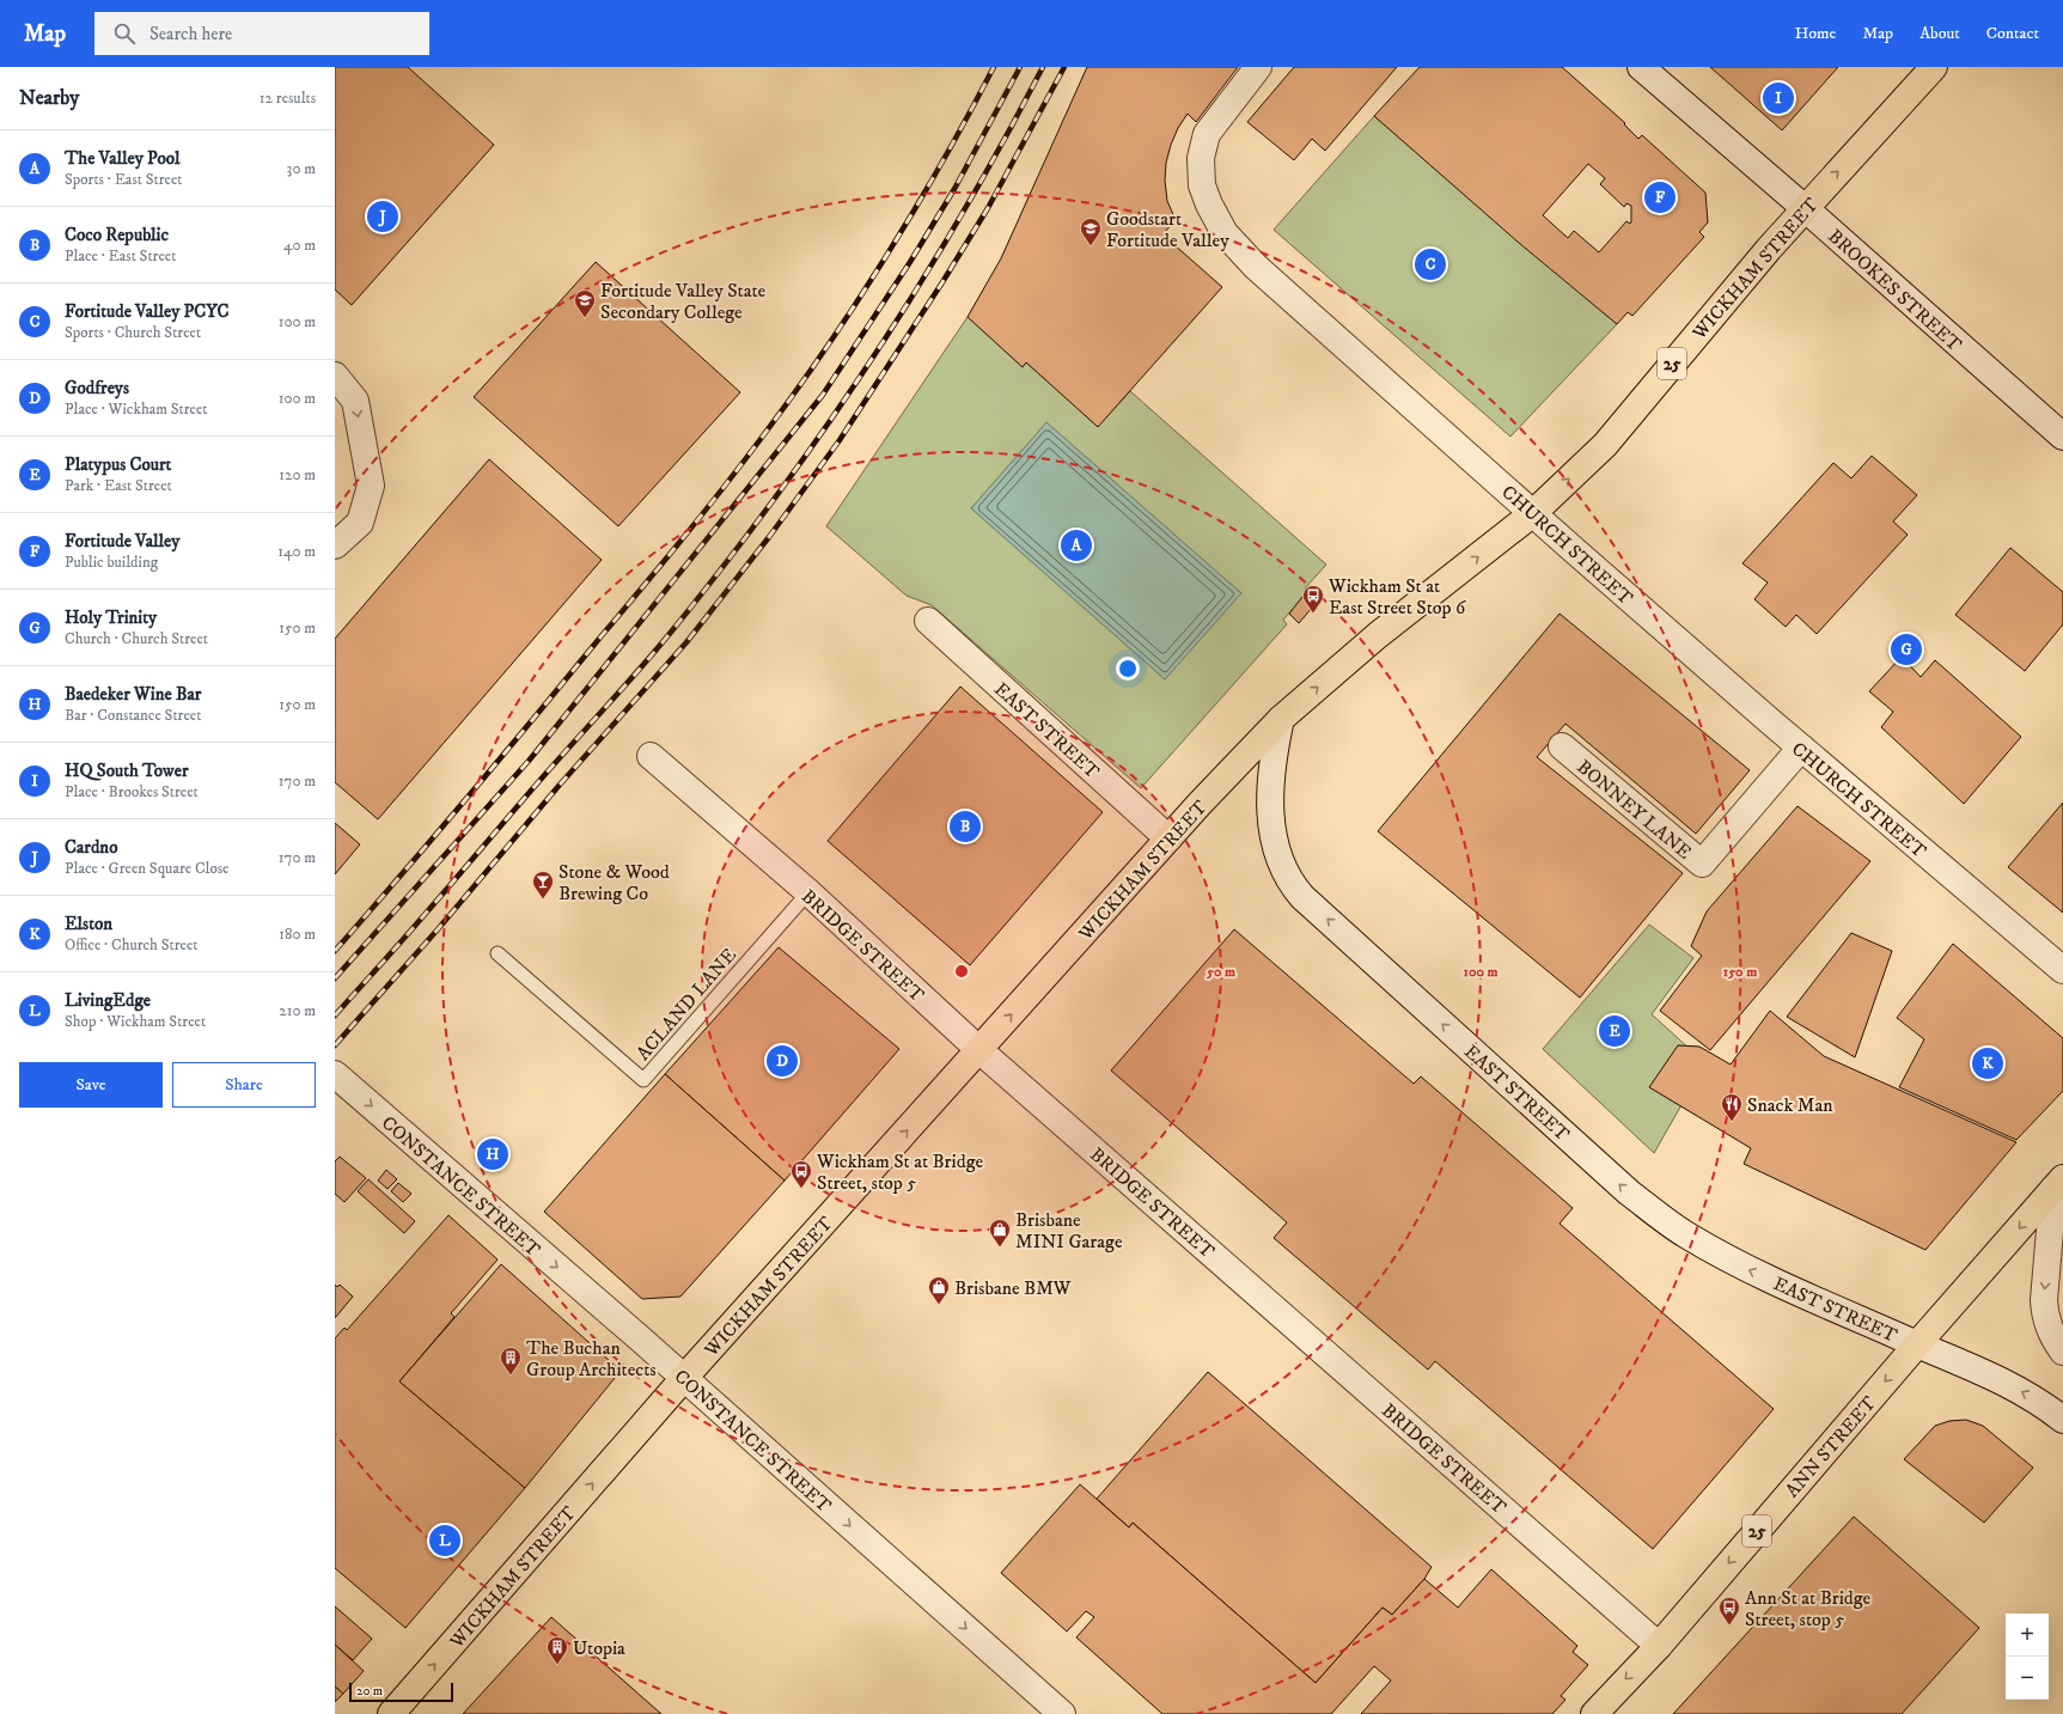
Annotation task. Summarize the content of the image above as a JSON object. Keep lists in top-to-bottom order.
{
  "streets": {
    "main road": ["WICKHAM STREET", "25", "ANN STREET"],
    "street": [
      "BROOKES STREET",
      "CHURCH STREET",
      "EAST STREET",
      "BONNEY LANE",
      "BRIDGE STREET",
      "CONSTANCE STREET"
    ],
    "lane": ["ACLAND LANE"]
  },
  "crossings": [
    ["WICKHAM STREET", "BROOKES STREET"],
    ["WICKHAM STREET", "CHURCH STREET"],
    ["WICKHAM STREET", "EAST STREET"],
    ["WICKHAM STREET", "BRIDGE STREET"],
    ["WICKHAM STREET", "CONSTANCE STREET"],
    ["CHURCH STREET", "BONNEY LANE"],
    ["EAST STREET", "ANN STREET"],
    ["BRIDGE STREET", "ACLAND LANE"],
    ["BRIDGE STREET", "ANN STREET"]
  ],
  "one_way": [
    "WICKHAM STREET",
    "EAST STREET",
    "CONSTANCE STREET",
    "ANN STREET"
  ],
  "places": {
    "school or university": ["Goodstart Fortitude Valley", "Fortitude Valley State Secondary College"],
    "bus stop": ["Wickham St at East Street Stop 6", "Wickham St at Bridge Street, stop 5", "Ann St at Bridge Street, stop 5"],
    "bar": ["Stone & Wood Brewing Co"],
    "restaurant": ["Snack Man"],
    "shop": ["Brisbane MINI Garage", "Brisbane BMW"],
    "building": ["The Buchan Group Architects", "Utopia"]
  },
  "scale_bar": "20 m",
  "page": {
    "header": "Map",
    "search": "Search here",
    "nav": [
      "Home",
      "Map",
      "About",
      "Contact"
    ],
    "heading": ["Nearby", "12 results"],
    "pins": [
      "I",
      "F",
      "J",
      "C",
      "A",
      "G",
      "B",
      "E",
      "D",
      "K",
      "H",
      "L"
    ],
    "list": [
      {
        "mark": "A",
        "name": "The Valley Pool",
        "note": "Sports · East Street",
        "value": "30 m"
      },
      {
        "mark": "B",
        "name": "Coco Republic",
        "note": "Place · East Street",
        "value": "40 m"
      },
      {
        "mark": "C",
        "name": "Fortitude Valley PCYC",
        "note": "Sports · Church Street",
        "value": "100 m"
      },
      {
        "mark": "D",
        "name": "Godfreys",
        "note": "Place · Wickham Street",
        "value": "100 m"
      },
      {
        "mark": "E",
        "name": "Platypus Court",
        "note": "Park · East Street",
        "value": "120 m"
      },
      {
        "mark": "F",
        "name": "Fortitude Valley",
        "note": "Public building",
        "value": "140 m"
      },
      {
        "mark": "G",
        "name": "Holy Trinity",
        "note": "Church · Church Street",
        "value": "150 m"
      },
      {
        "mark": "H",
        "name": "Baedeker Wine Bar",
        "note": "Bar · Constance Street",
        "value": "150 m"
      },
      {
        "mark": "I",
        "name": "HQ South Tower",
        "note": "Place · Brookes Street",
        "value": "170 m"
      },
      {
        "mark": "J",
        "name": "Cardno",
        "note": "Place · Green Square Close",
        "value": "170 m"
      },
      {
        "mark": "K",
        "name": "Elston",
        "note": "Office · Church Street",
        "value": "180 m"
      },
      {
        "mark": "L",
        "name": "LivingEdge",
        "note": "Shop · Wickham Street",
        "value": "210 m"
      }
    ],
    "buttons": ["Save", "Share"],
    "map_buttons": ["+", "−"],
    "scale": "20 m"
  },
  "rings": ["50 m", "100 m", "150 m"]
}
